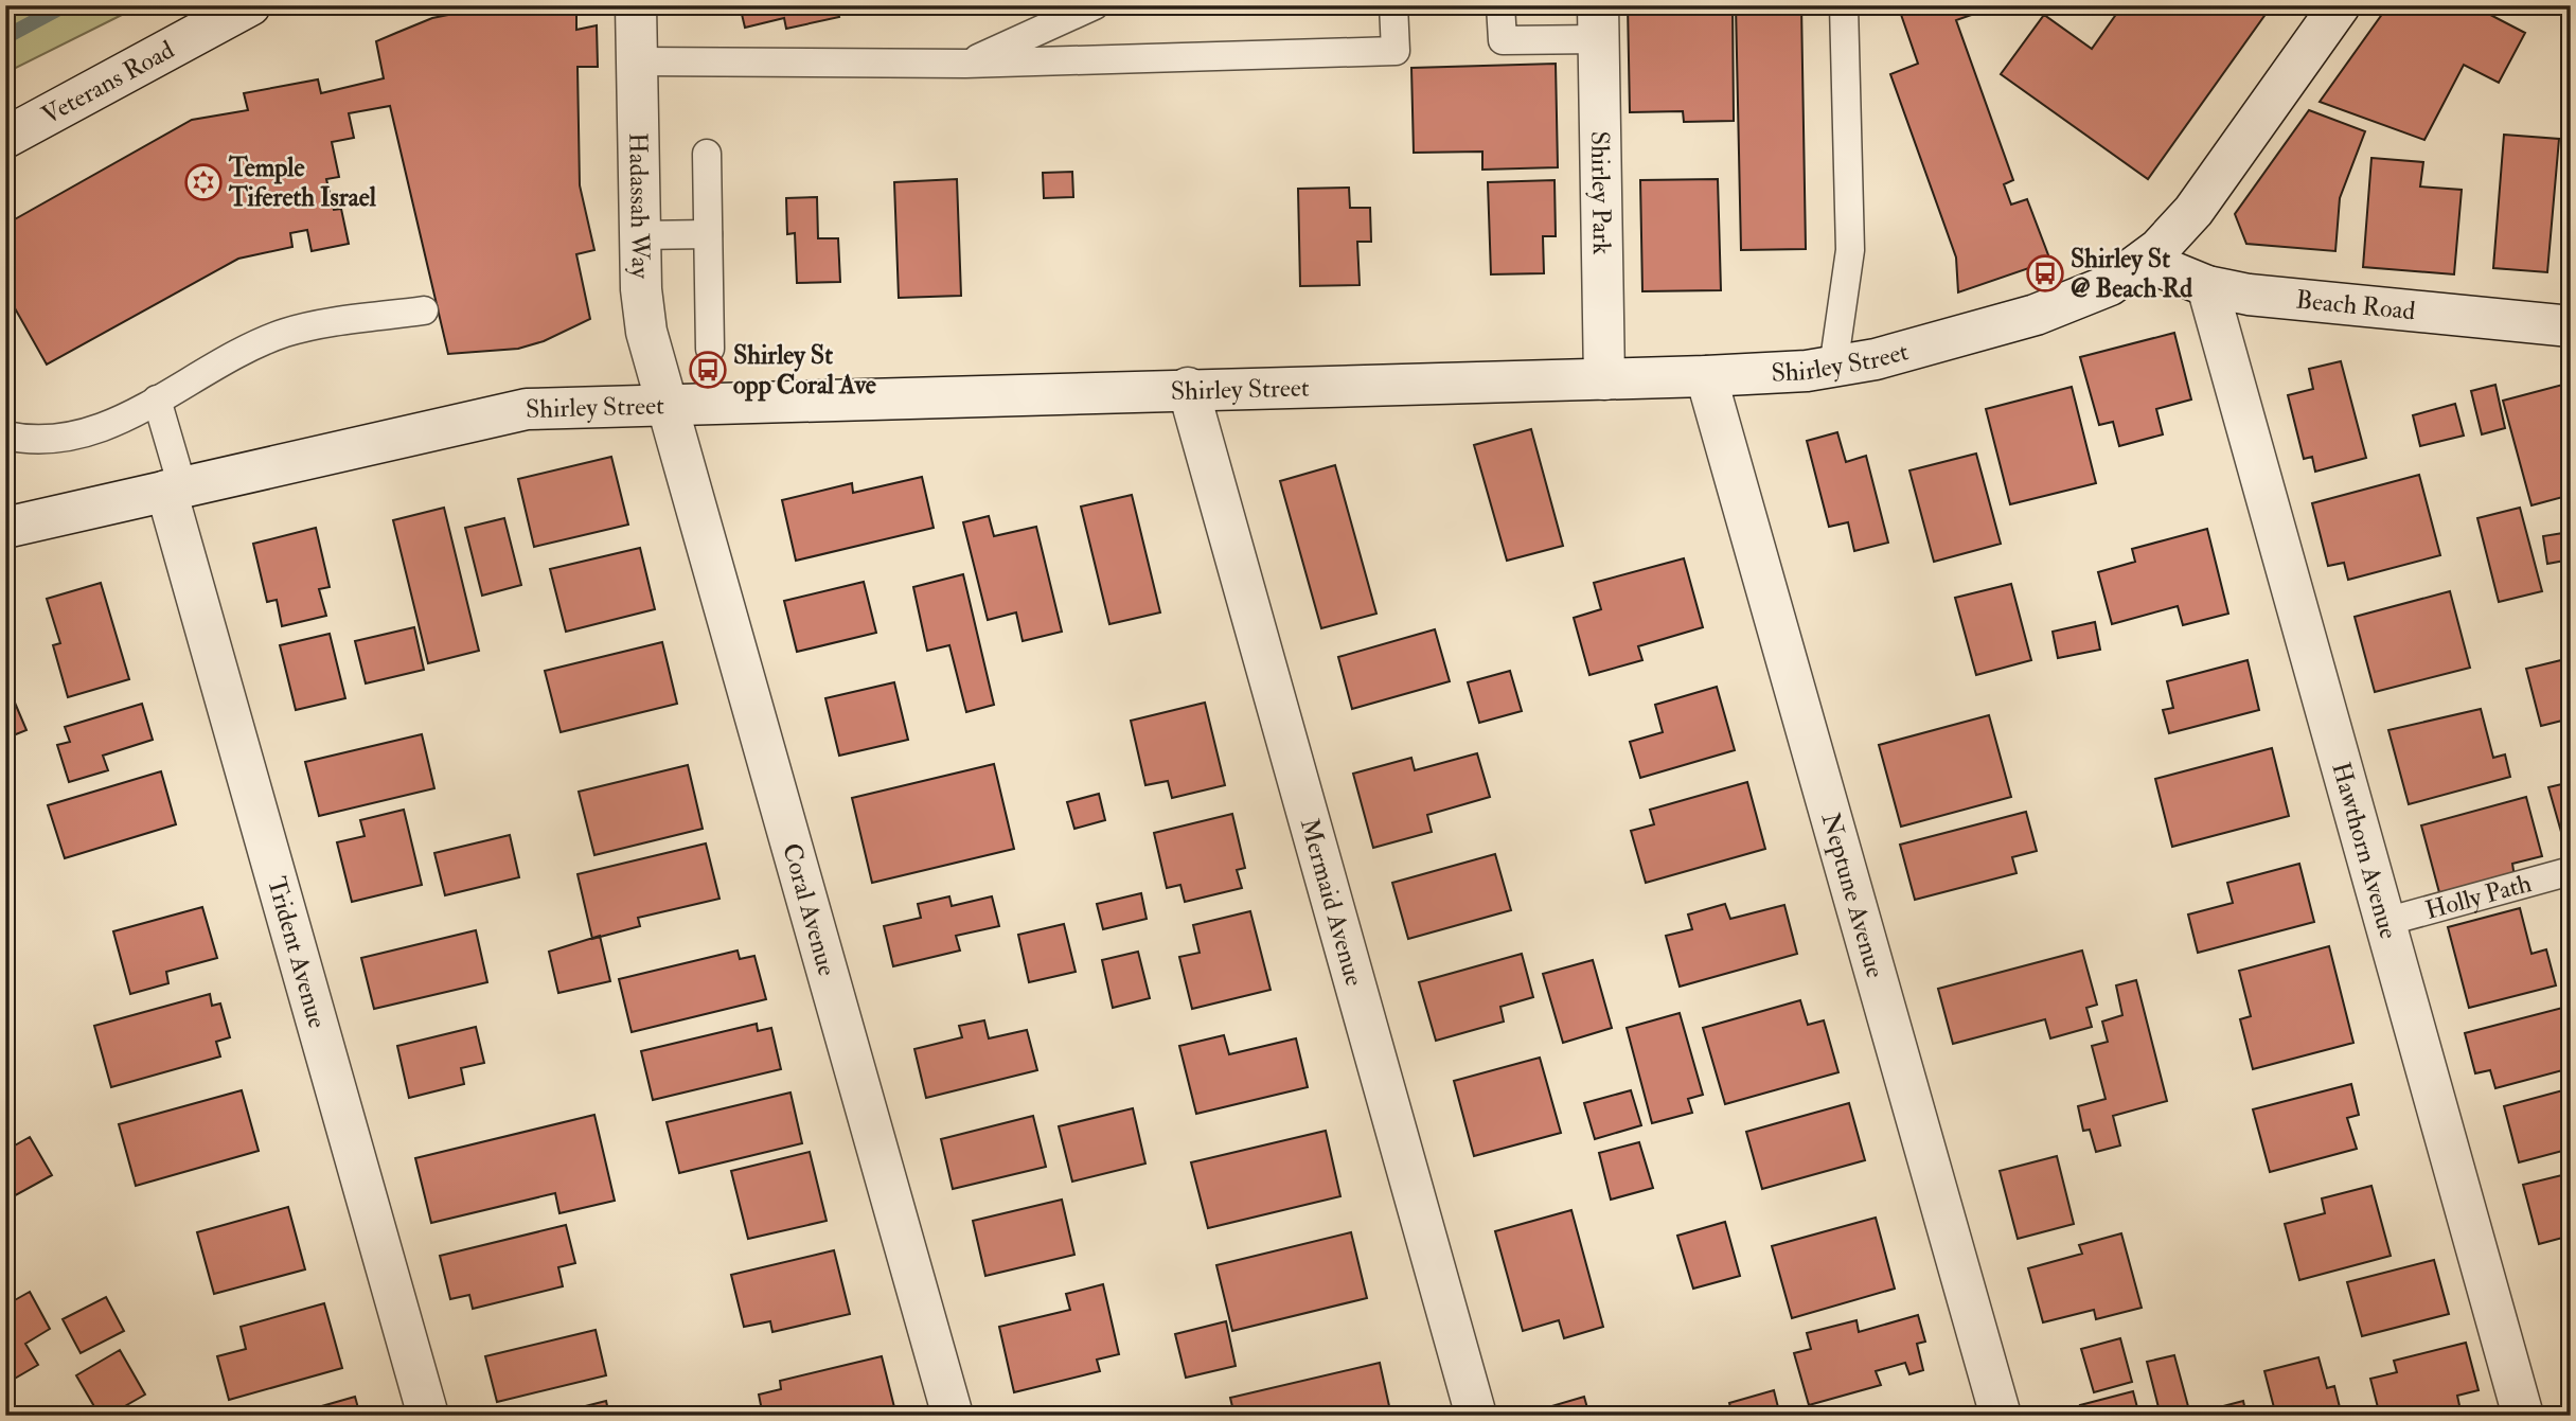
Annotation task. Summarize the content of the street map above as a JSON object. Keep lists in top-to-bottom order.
{
  "streets": {
    "street": [
      "Veterans Road",
      "Shirley Park",
      "Hadassah Way",
      "Beach Road",
      "Shirley Street",
      "Hawthorn Avenue",
      "Neptune Avenue",
      "Mermaid Avenue",
      "Coral Avenue",
      "Trident Avenue"
    ],
    "lane": ["Holly Path"]
  },
  "crossings": [
    ["Shirley Park", "Shirley Street"],
    ["Hadassah Way", "Shirley Street"],
    ["Hadassah Way", "Coral Avenue"],
    ["Beach Road", "Shirley Street"],
    ["Beach Road", "Hawthorn Avenue"],
    ["Shirley Street", "Neptune Avenue"],
    ["Shirley Street", "Mermaid Avenue"],
    ["Shirley Street", "Coral Avenue"],
    ["Shirley Street", "Trident Avenue"],
    ["Hawthorn Avenue", "Holly Path"]
  ],
  "places": {
    "synagogue": ["Temple Tifereth Israel"],
    "bus stop": ["Shirley St @ Beach Rd", "Shirley St opp Coral Ave"]
  }
}
